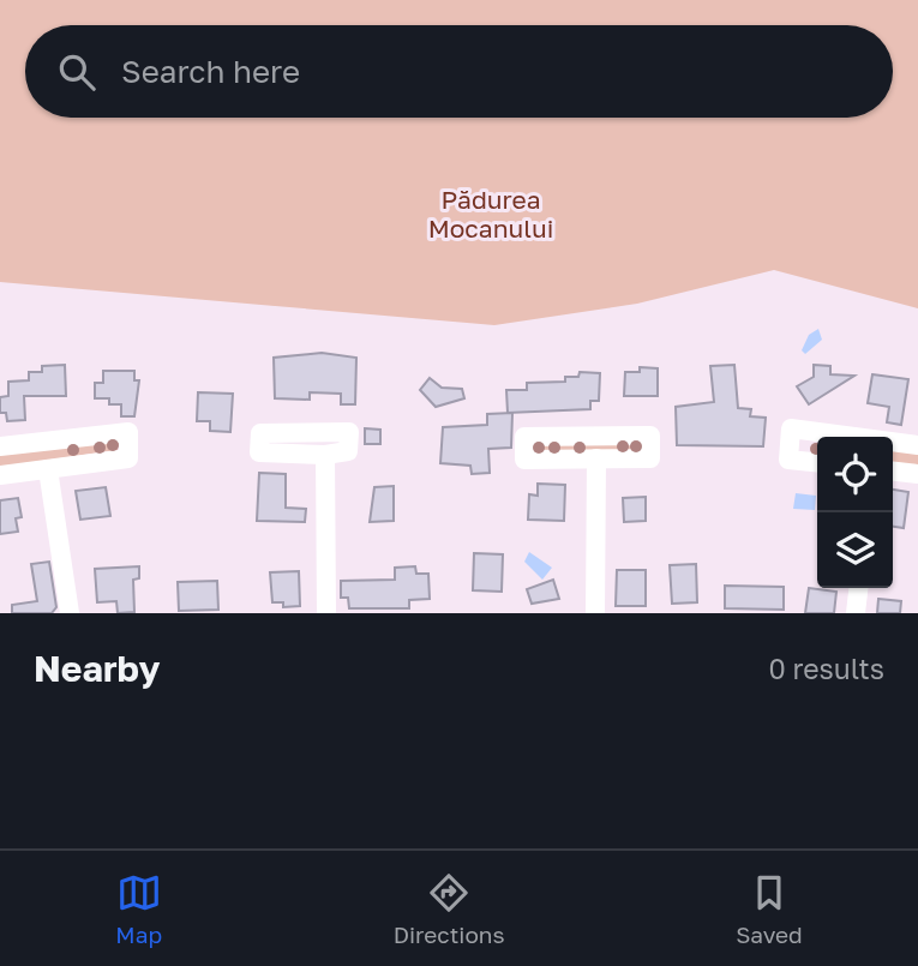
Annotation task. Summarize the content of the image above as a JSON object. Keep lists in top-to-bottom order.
{
  "parks": ["Pădurea Mocanului"],
  "page": {
    "search": "Search here",
    "heading": ["Nearby", "0 results"],
    "nav": ["Map", "Directions", "Saved"]
  }
}
